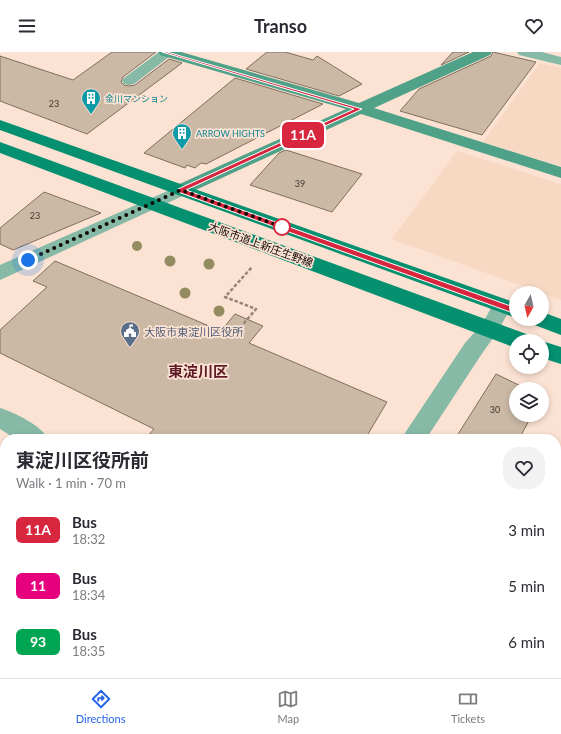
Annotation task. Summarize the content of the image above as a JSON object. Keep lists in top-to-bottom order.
{
  "streets": {
    "main road": ["大阪市道上新庄生野線"]
  },
  "districts": ["東淀川区"],
  "places": {
    "building": ["金川マンション", "ARROW HIGHTS"],
    "public building": ["大阪市東淀川区役所"]
  },
  "lines": ["bus line 11A"],
  "house_numbers": [
    "23",
    "39",
    "23",
    "30"
  ],
  "north": "bottom",
  "page": {
    "header": "Transo",
    "on_map": "11A",
    "heading": ["東淀川区役所前", "Walk · 1 min · 70 m"],
    "list": [
      {
        "mark": "11A",
        "name": "Bus",
        "note": "18:32",
        "value": "3 min"
      },
      {
        "mark": "11",
        "name": "Bus",
        "note": "18:34",
        "value": "5 min"
      },
      {
        "mark": "93",
        "name": "Bus",
        "note": "18:35",
        "value": "6 min"
      }
    ],
    "tabs": ["Directions", "Map", "Tickets"]
  }
}
